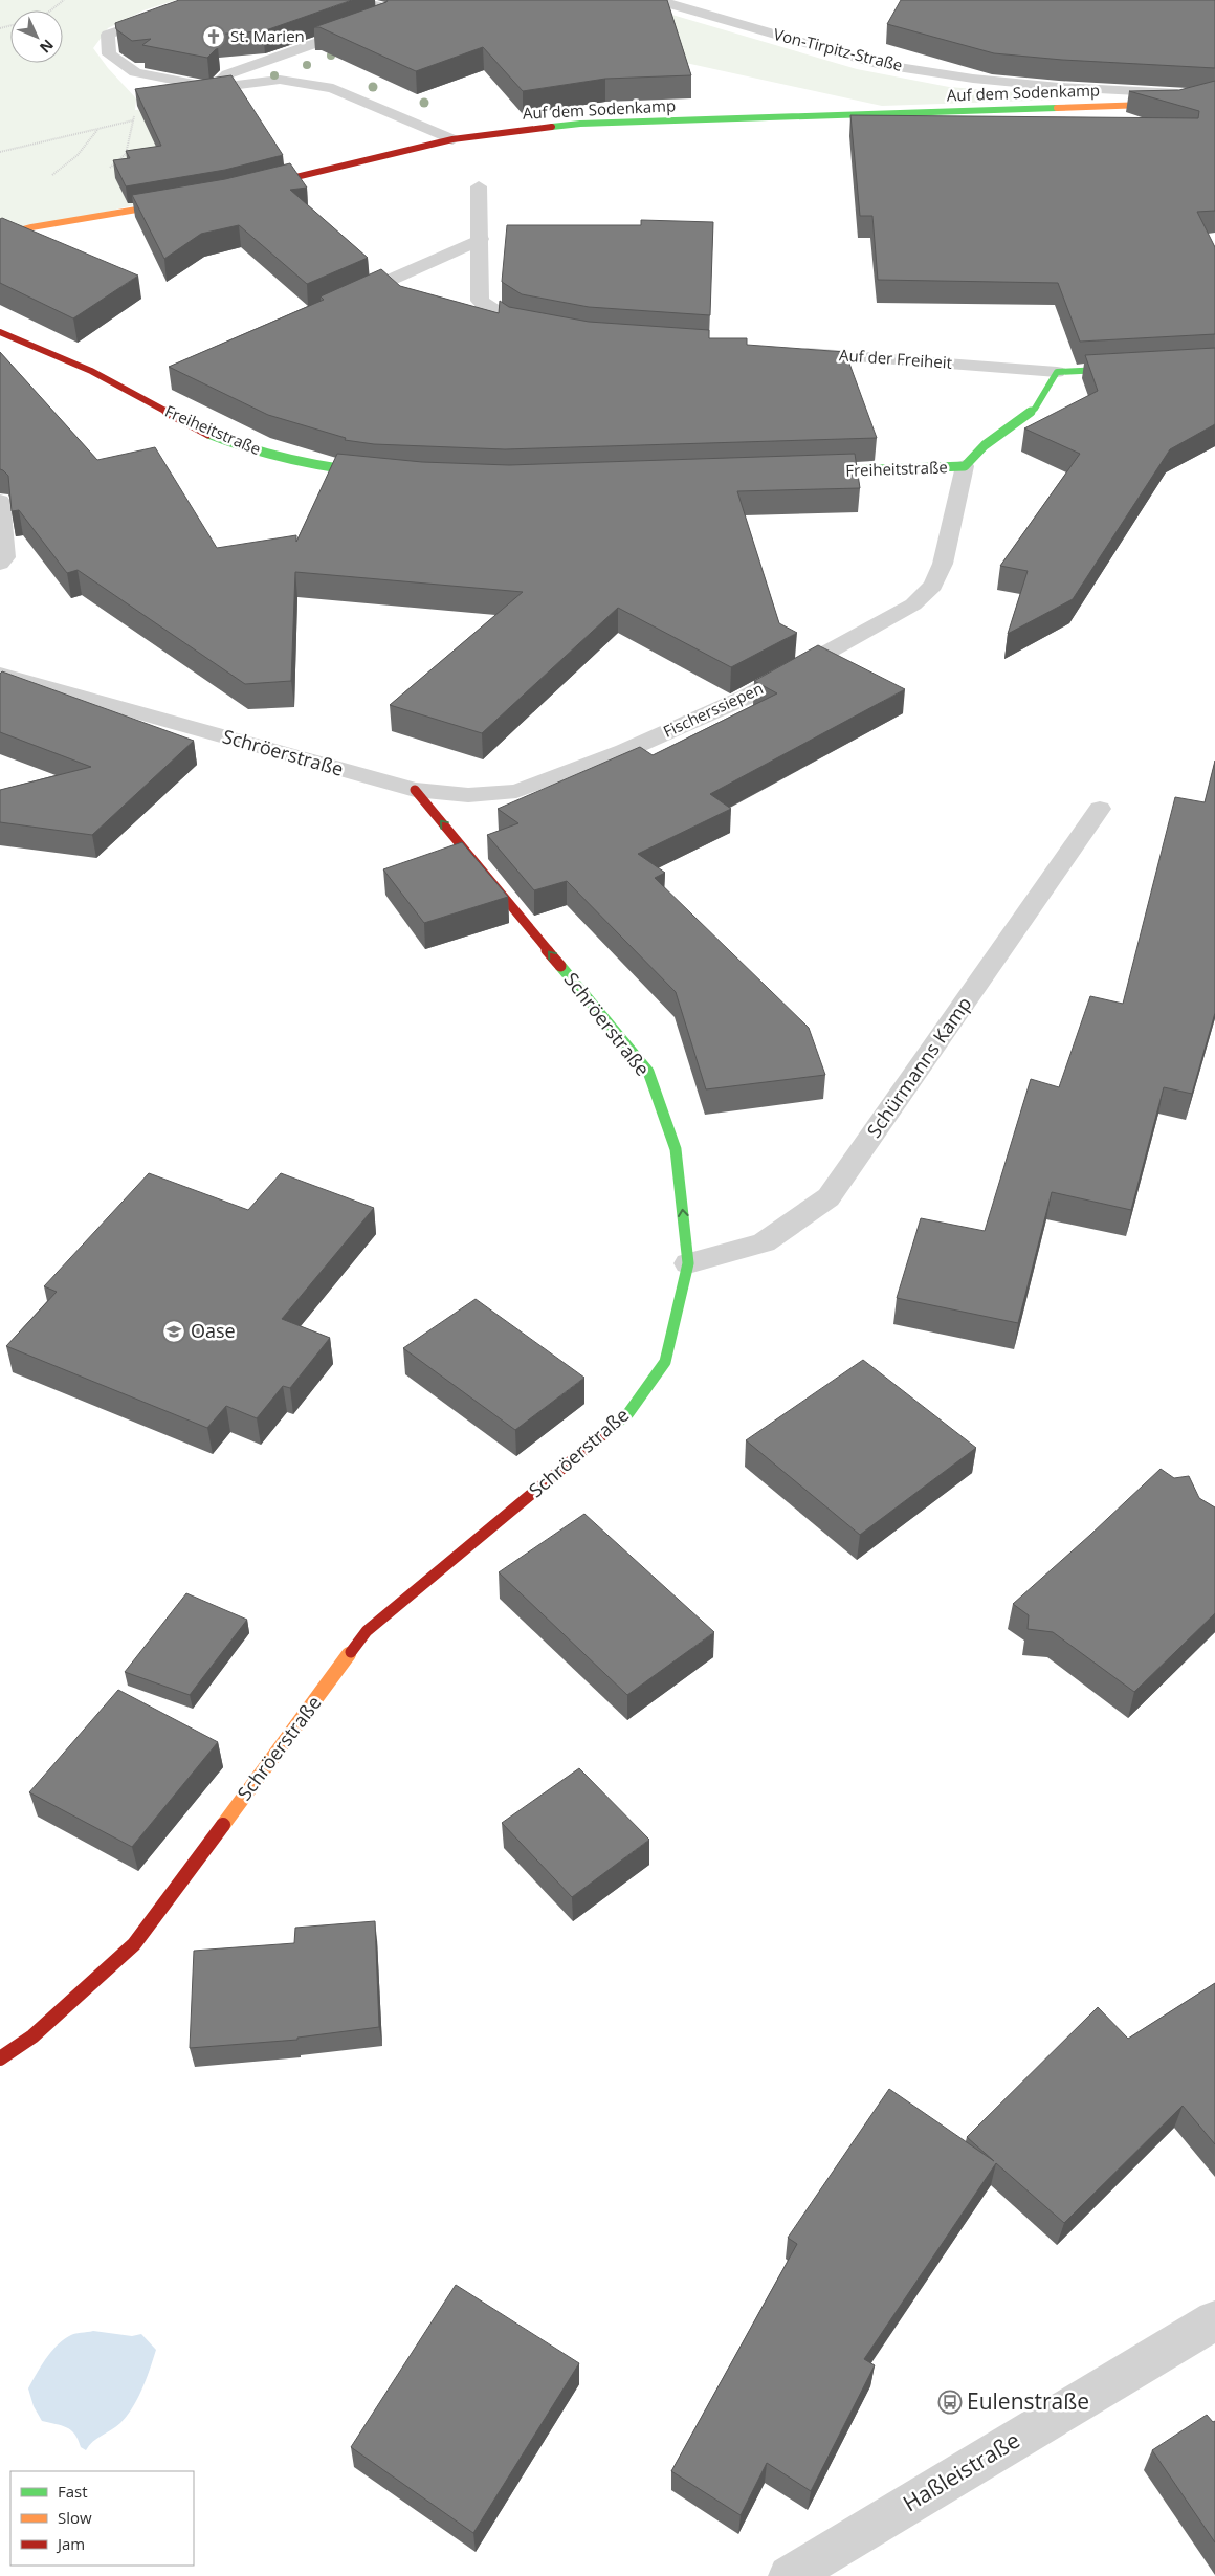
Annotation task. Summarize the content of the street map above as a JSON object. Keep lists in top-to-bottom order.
{
  "streets": {
    "street": [
      "Von-Tirpitz-Straße",
      "Auf dem Sodenkamp",
      "Auf der Freiheit",
      "Freiheitstraße",
      "Fischerssiepen",
      "Schröerstraße",
      "Schürmanns Kamp",
      "Haßleistraße"
    ]
  },
  "crossings": [
    ["Von-Tirpitz-Straße", "Auf dem Sodenkamp"],
    ["Auf der Freiheit", "Freiheitstraße"],
    ["Freiheitstraße", "Fischerssiepen"],
    ["Fischerssiepen", "Schröerstraße"],
    ["Schröerstraße", "Schürmanns Kamp"]
  ],
  "places": {
    "church": ["St. Marien"],
    "school or university": ["Oase"],
    "bus stop": ["Eulenstraße"]
  },
  "legend": ["Fast", "Slow", "Jam"],
  "north": "bottom right"
}
